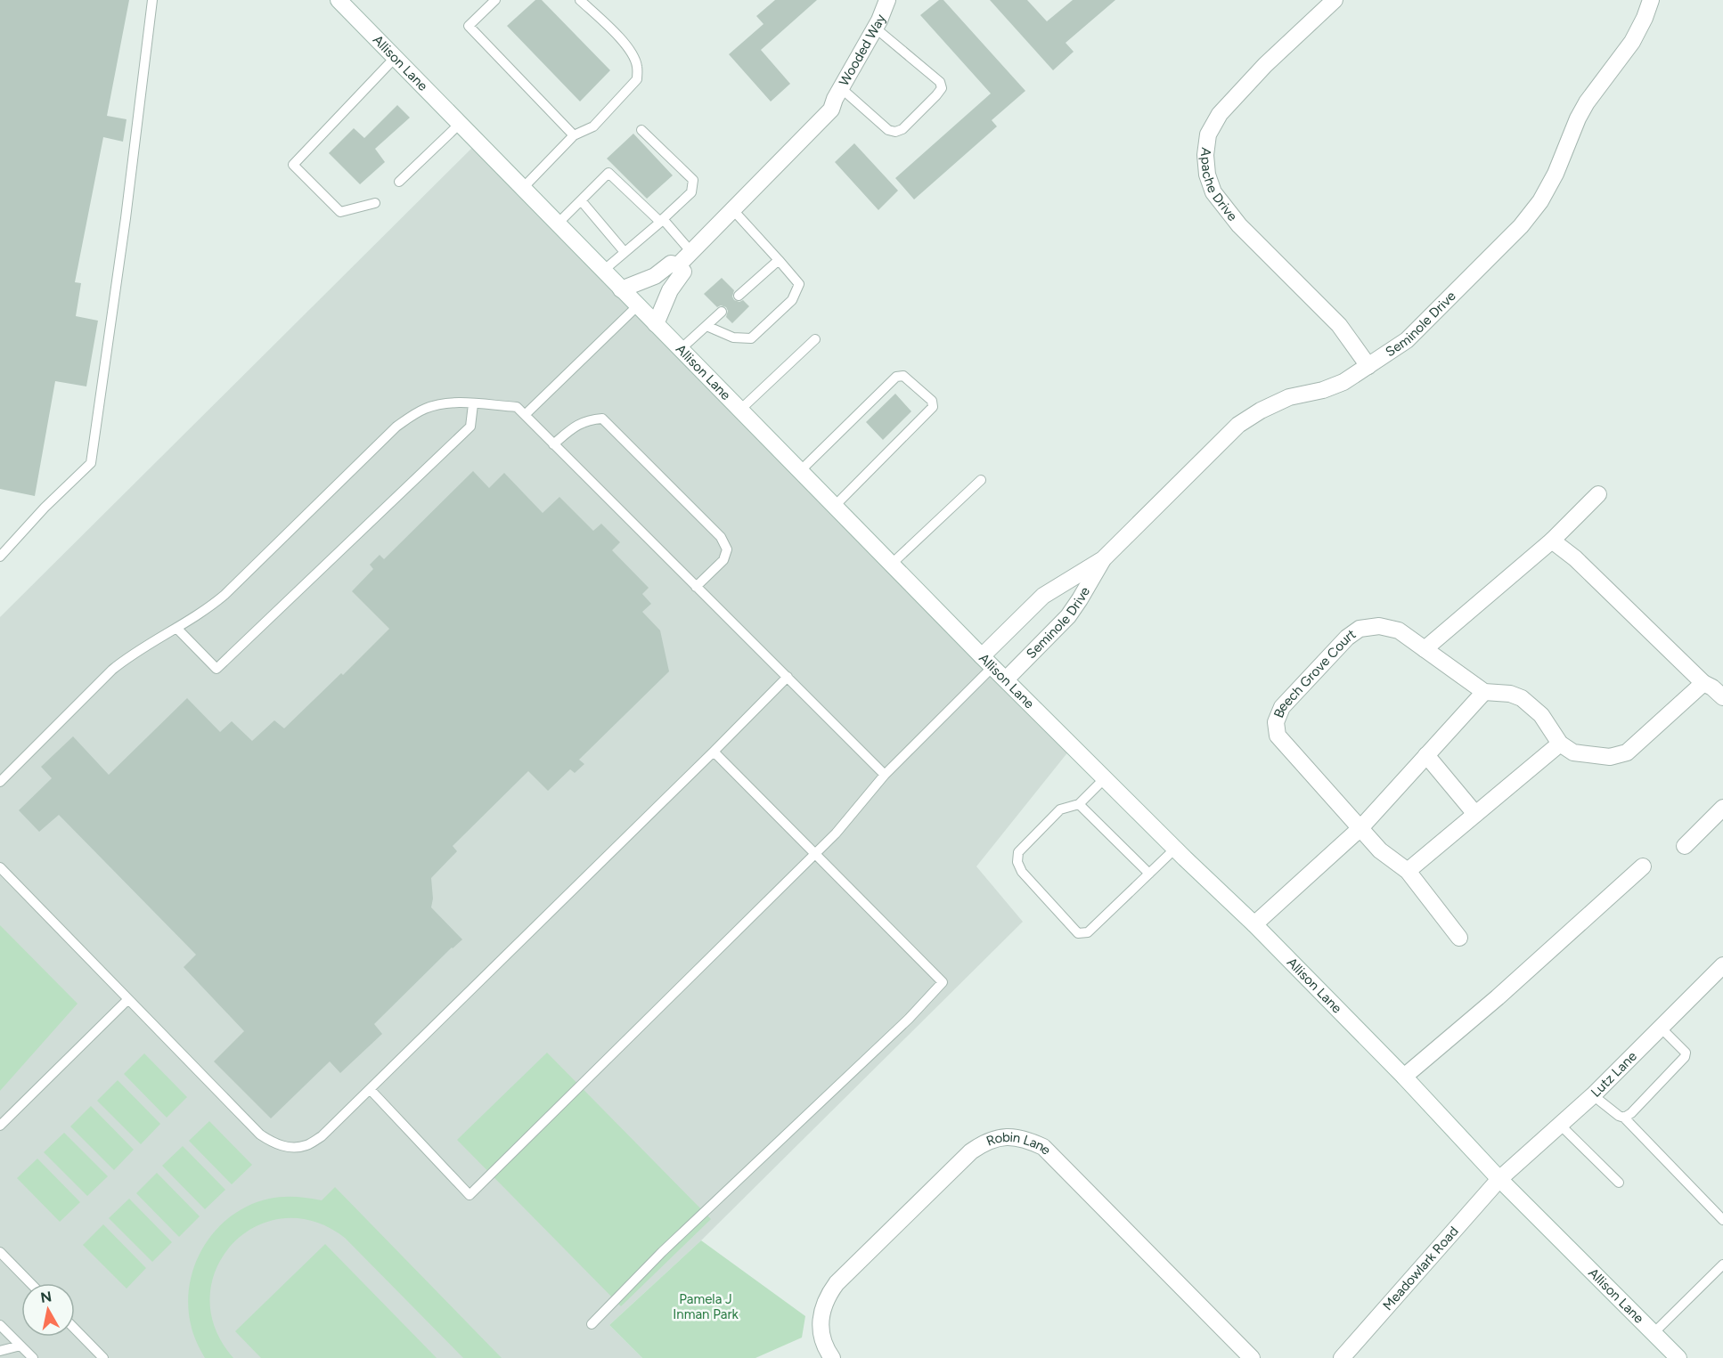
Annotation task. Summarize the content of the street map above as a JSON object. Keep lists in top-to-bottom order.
{
  "streets": {
    "street": [
      "Wooded Way",
      "Allison Lane",
      "Apache Drive",
      "Seminole Drive",
      "Beech Grove Court",
      "Lutz Lane",
      "Robin Lane",
      "Meadowlark Road"
    ]
  },
  "crossings": [
    ["Allison Lane", "Seminole Drive"],
    ["Allison Lane", "Lutz Lane"],
    ["Allison Lane", "Meadowlark Road"],
    ["Apache Drive", "Seminole Drive"],
    ["Lutz Lane", "Meadowlark Road"]
  ],
  "parks": ["Pamela J Inman Park"],
  "north": "top"
}
